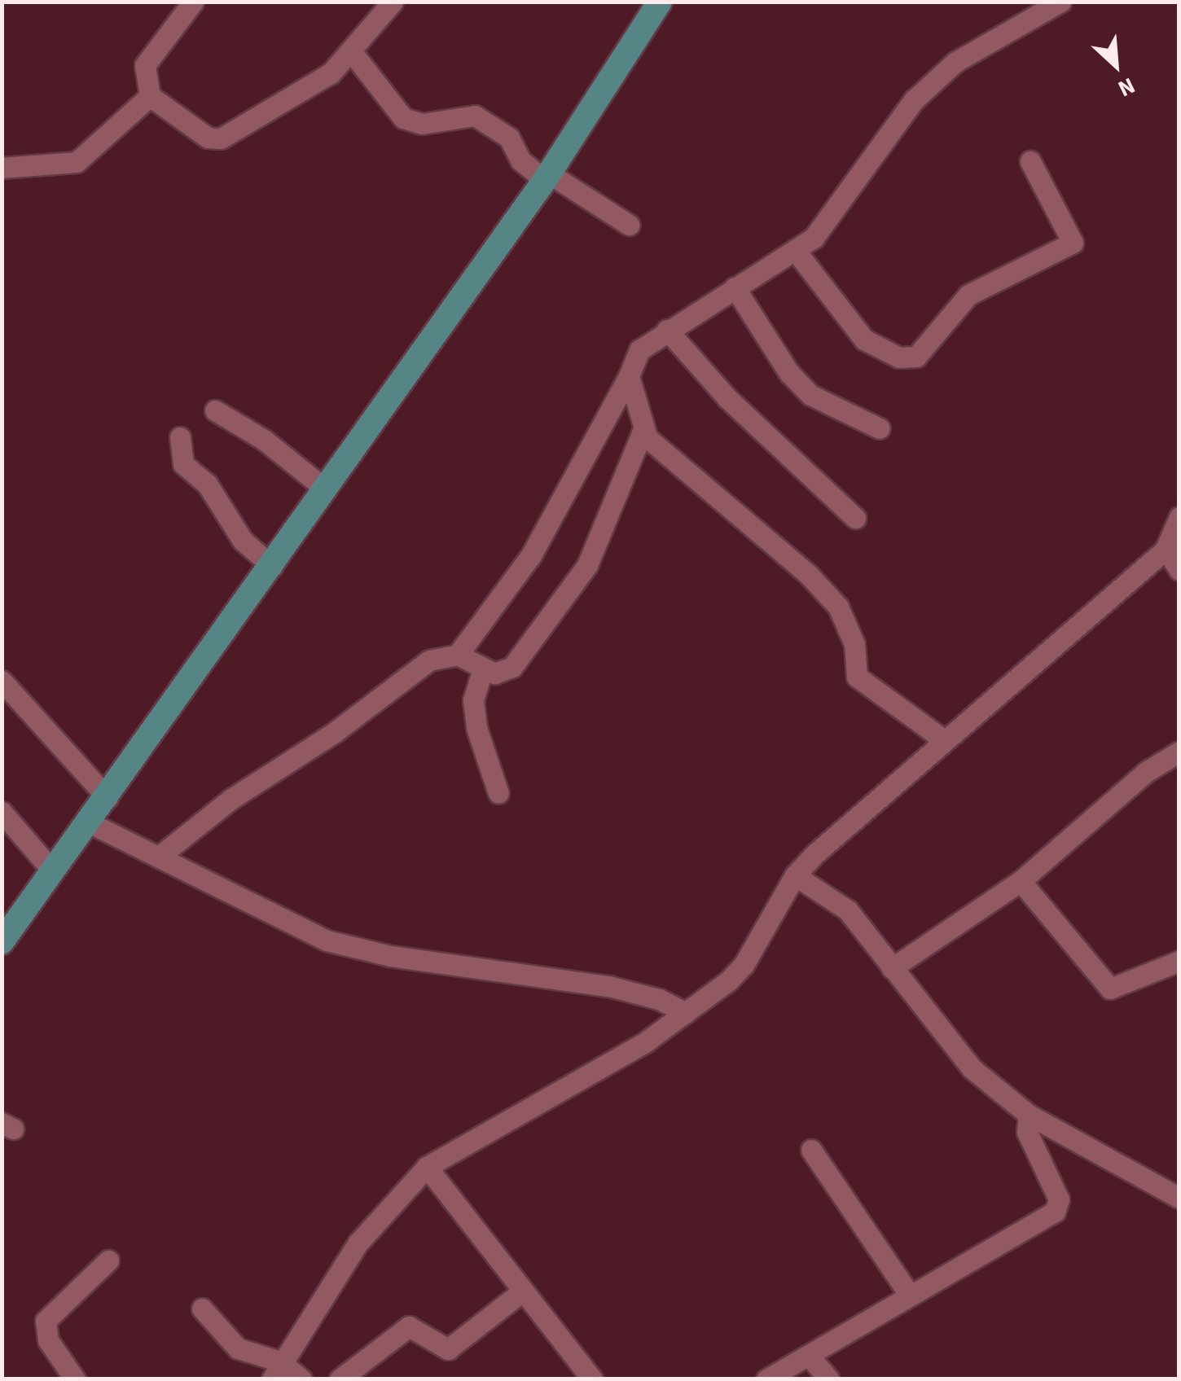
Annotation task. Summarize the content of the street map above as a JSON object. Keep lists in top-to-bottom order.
{
  "north": "bottom right"
}
